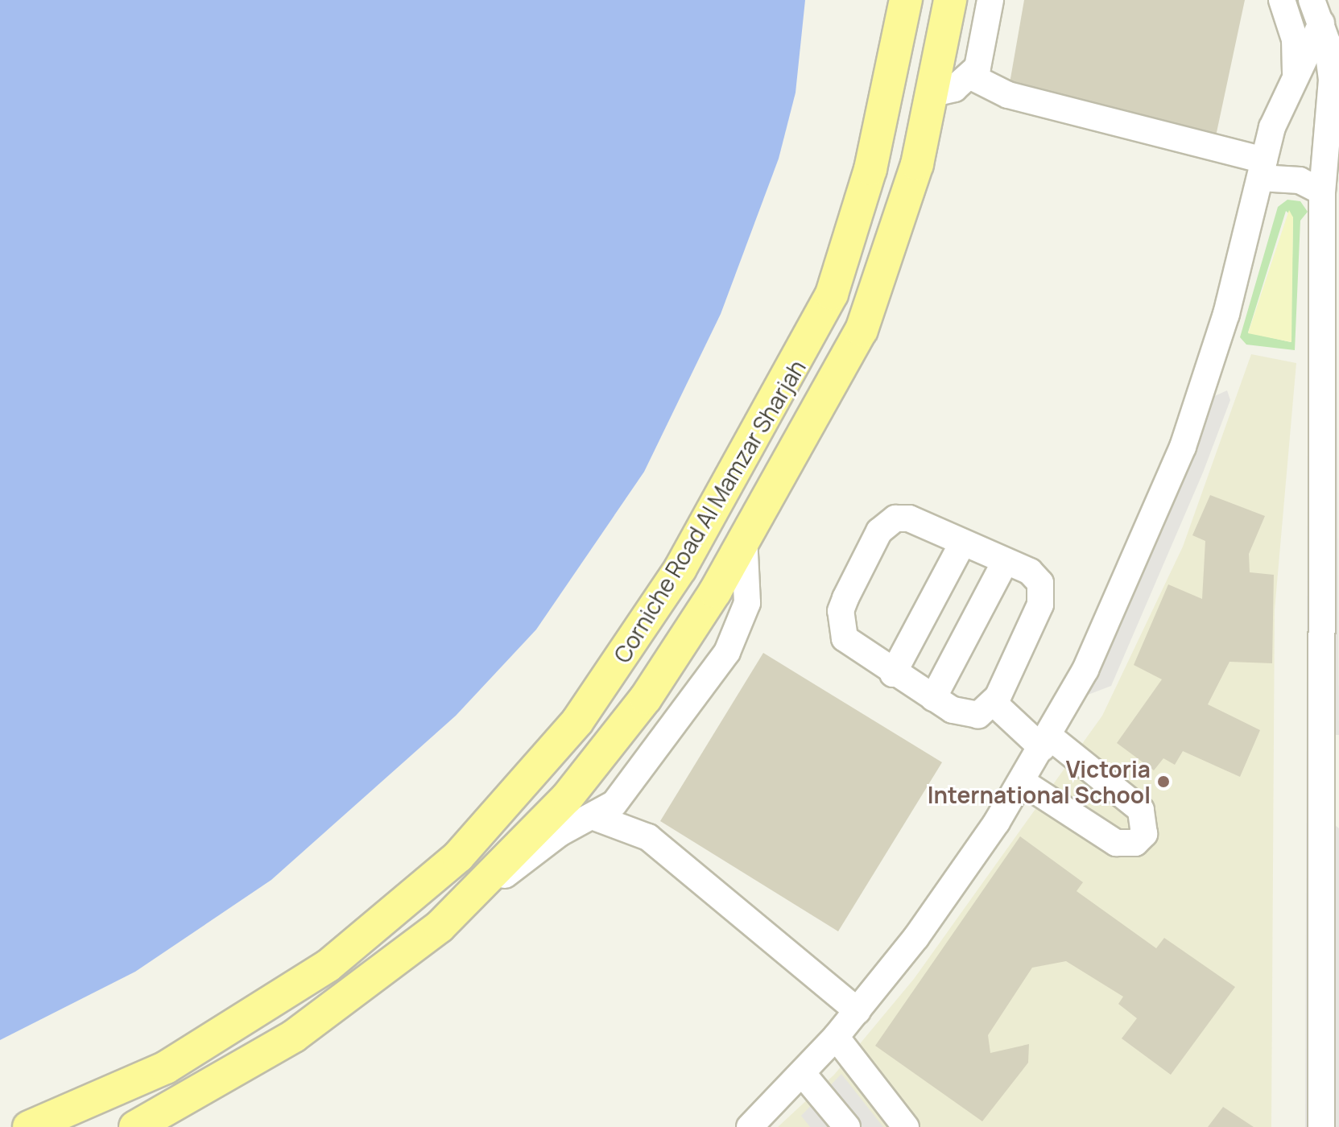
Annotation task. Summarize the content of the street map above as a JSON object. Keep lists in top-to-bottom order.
{
  "streets": {
    "main road": ["Corniche Road Al Mamzar Sharjah"]
  },
  "places": ["Victoria International School"]
}
